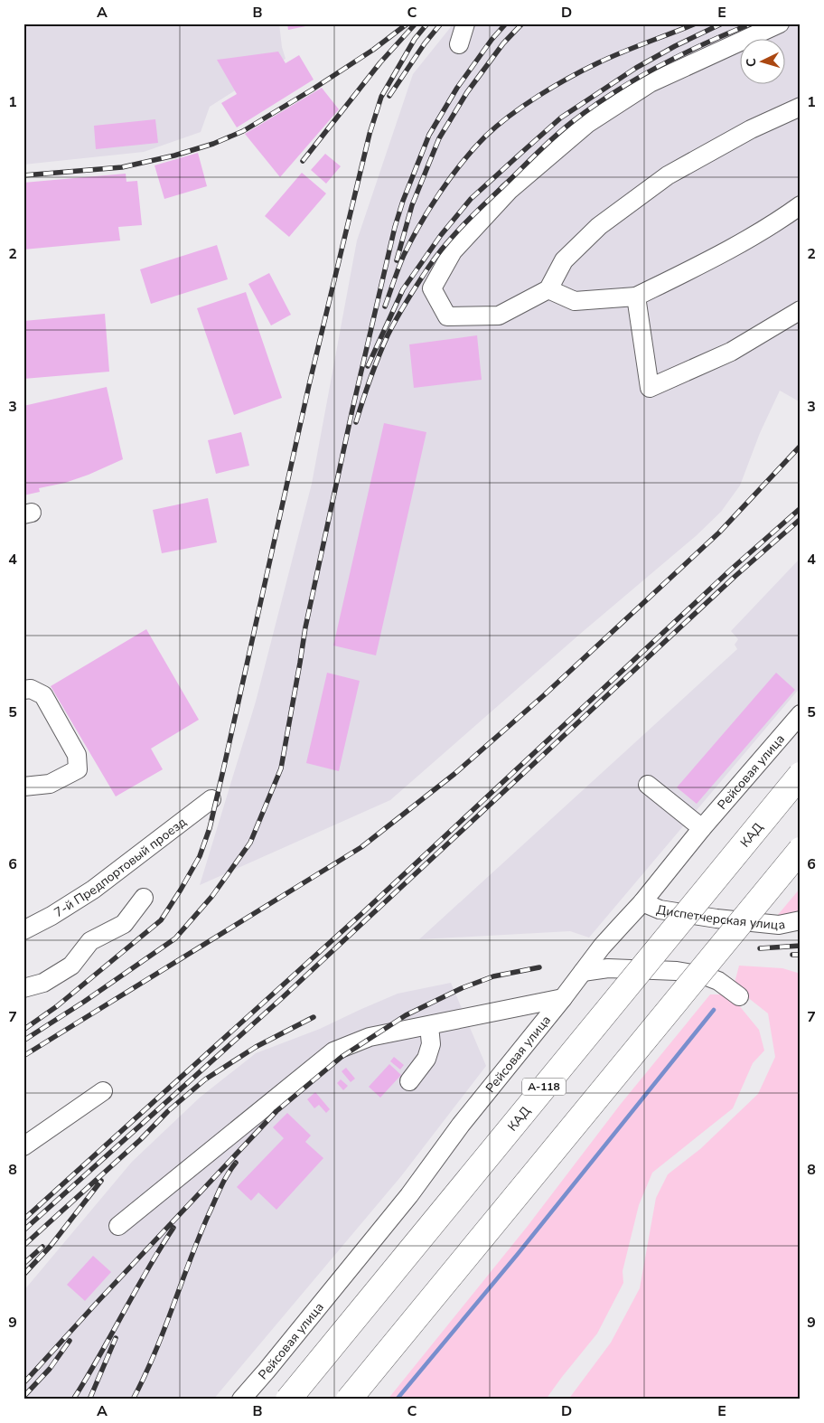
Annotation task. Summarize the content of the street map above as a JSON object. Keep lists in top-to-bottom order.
{
  "streets": {
    "highway": ["КАД", "А-118"],
    "street": ["Рейсовая улица", "7-й Предпортовый проезд", "Диспетчерская улица"]
  },
  "crossings": [
    ["Рейсовая улица", "Диспетчерская улица"]
  ],
  "north": "left",
  "grid": {
    "columns": [
      "A",
      "B",
      "C",
      "D",
      "E"
    ],
    "rows": [
      "1",
      "2",
      "3",
      "4",
      "5",
      "6",
      "7",
      "8",
      "9"
    ]
  }
}
